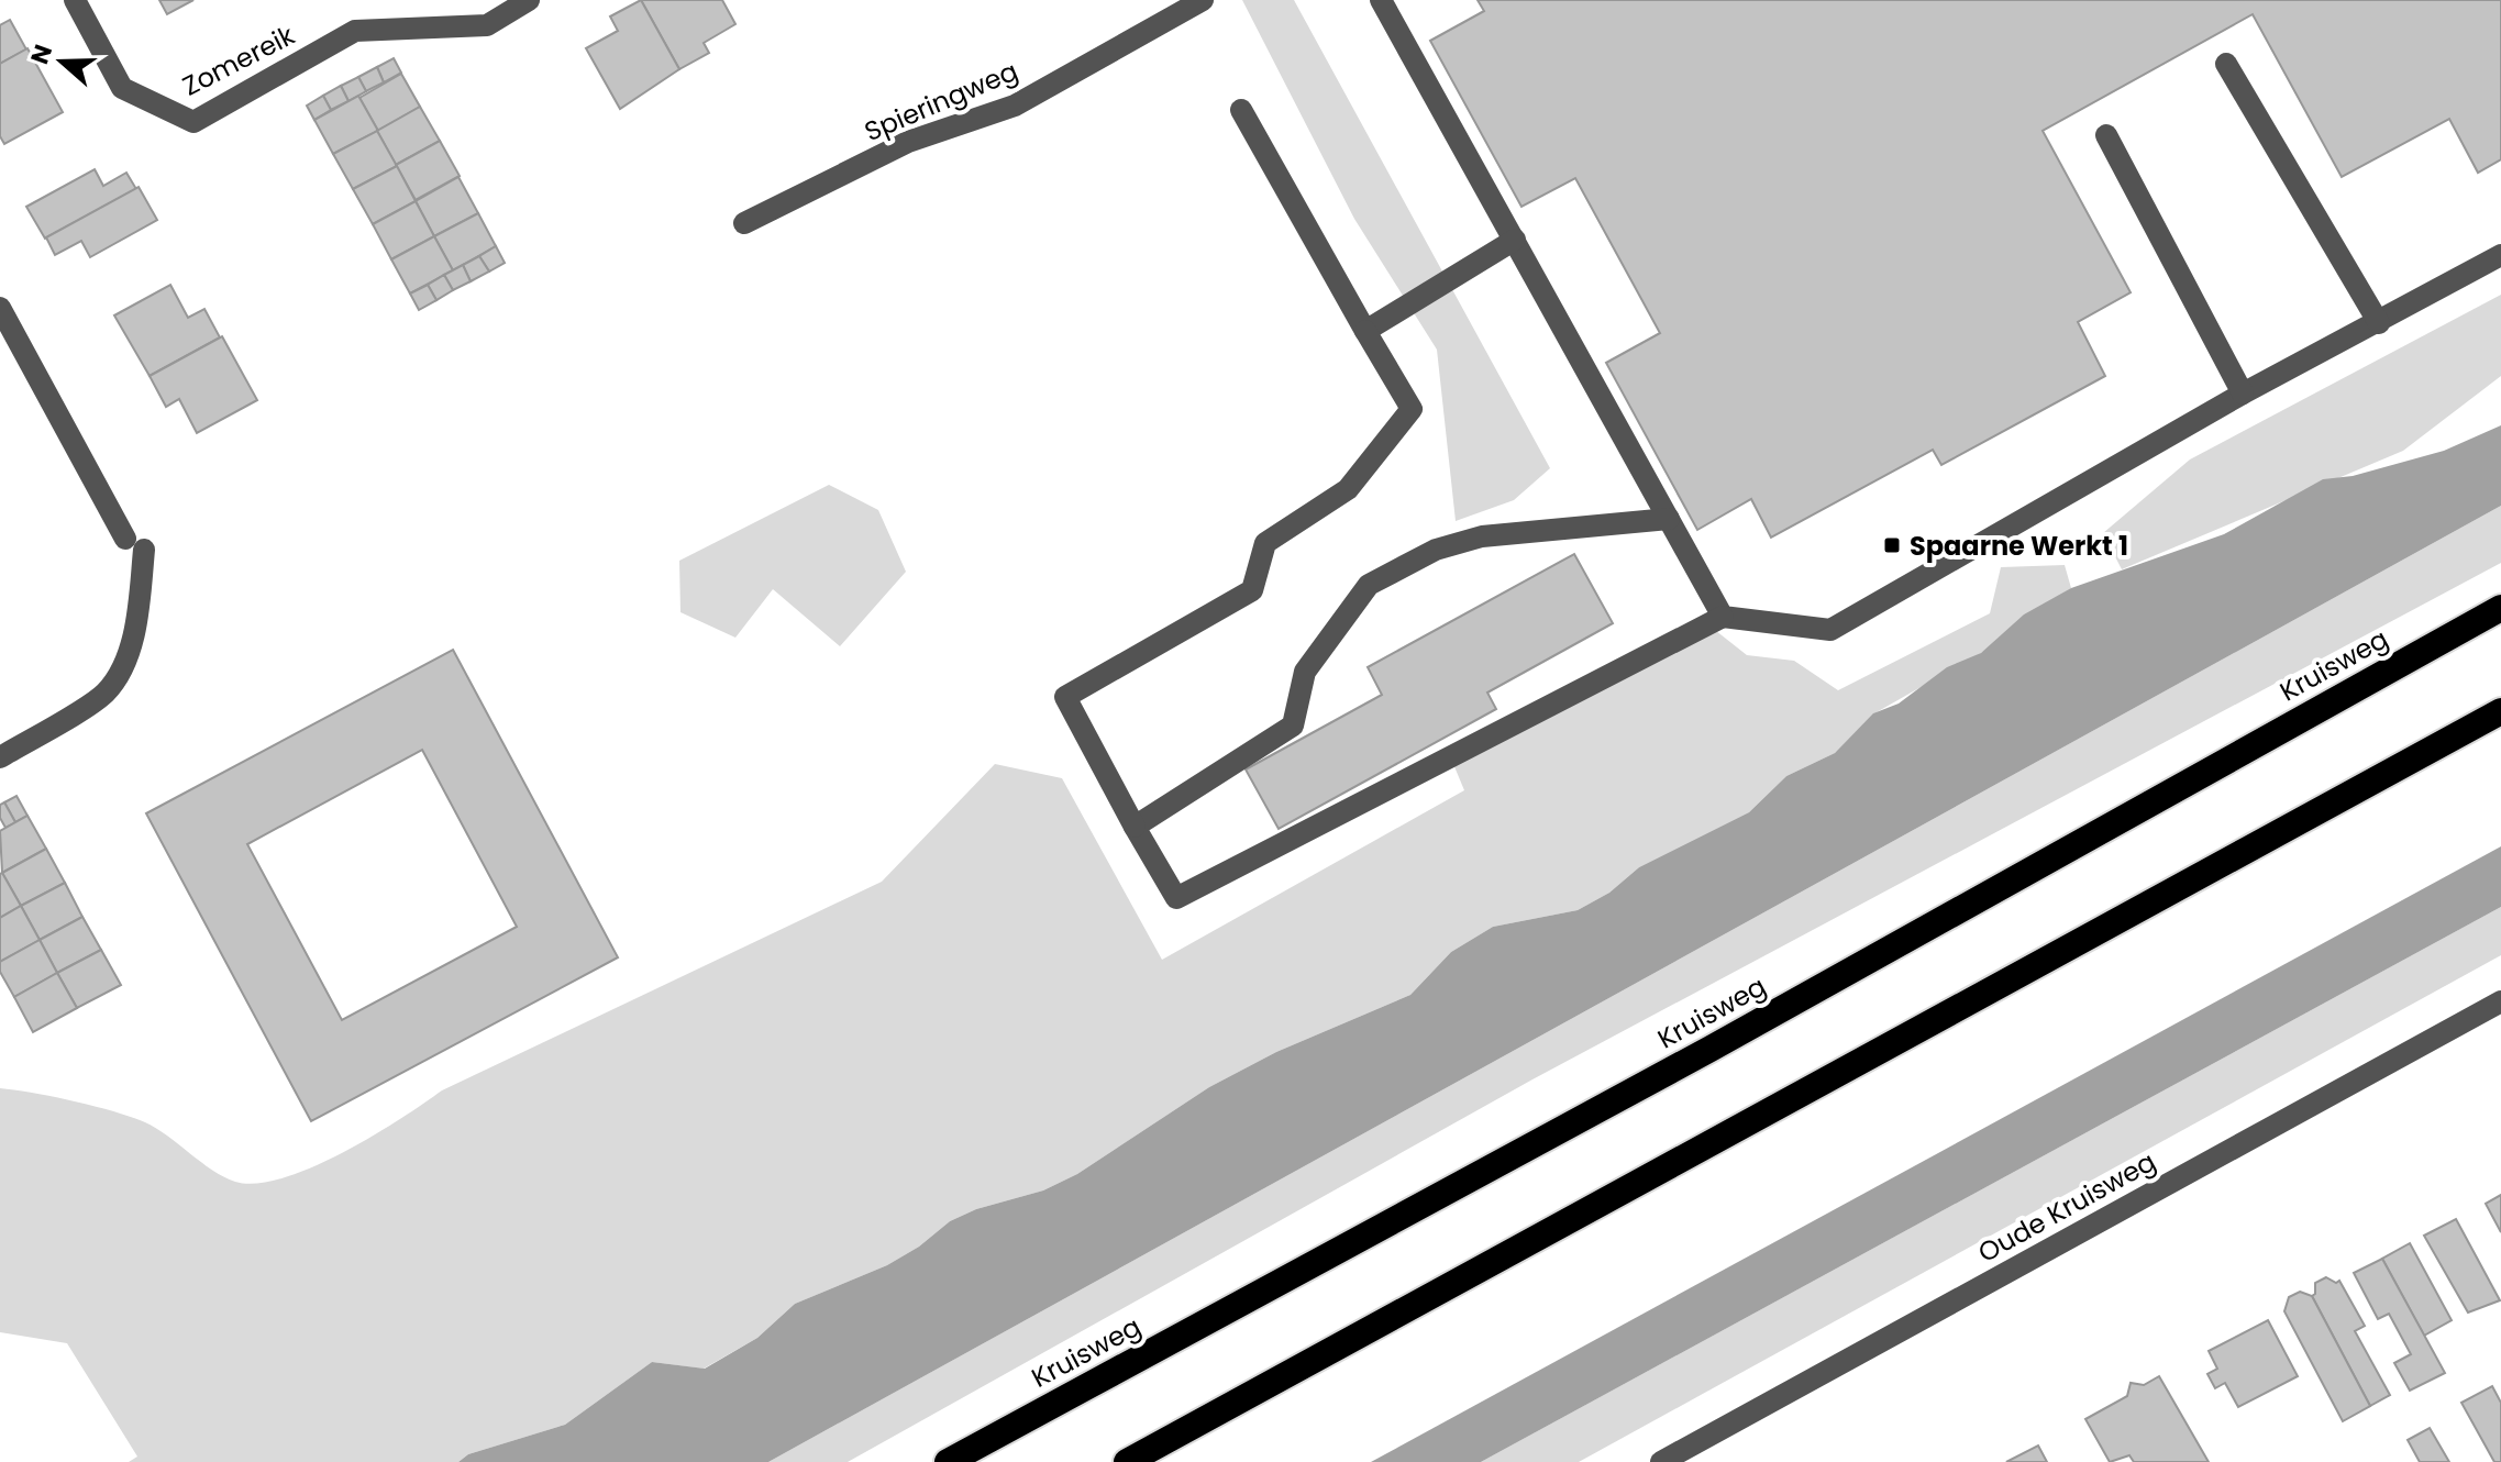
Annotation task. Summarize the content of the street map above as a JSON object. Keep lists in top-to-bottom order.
{
  "streets": {
    "highway": ["Kruisweg"],
    "street": ["Zomereik", "Spieringweg", "Oude Kruisweg"]
  },
  "places": {
    "transit": ["Spaarne Werkt 1"]
  },
  "north": "left"
}
